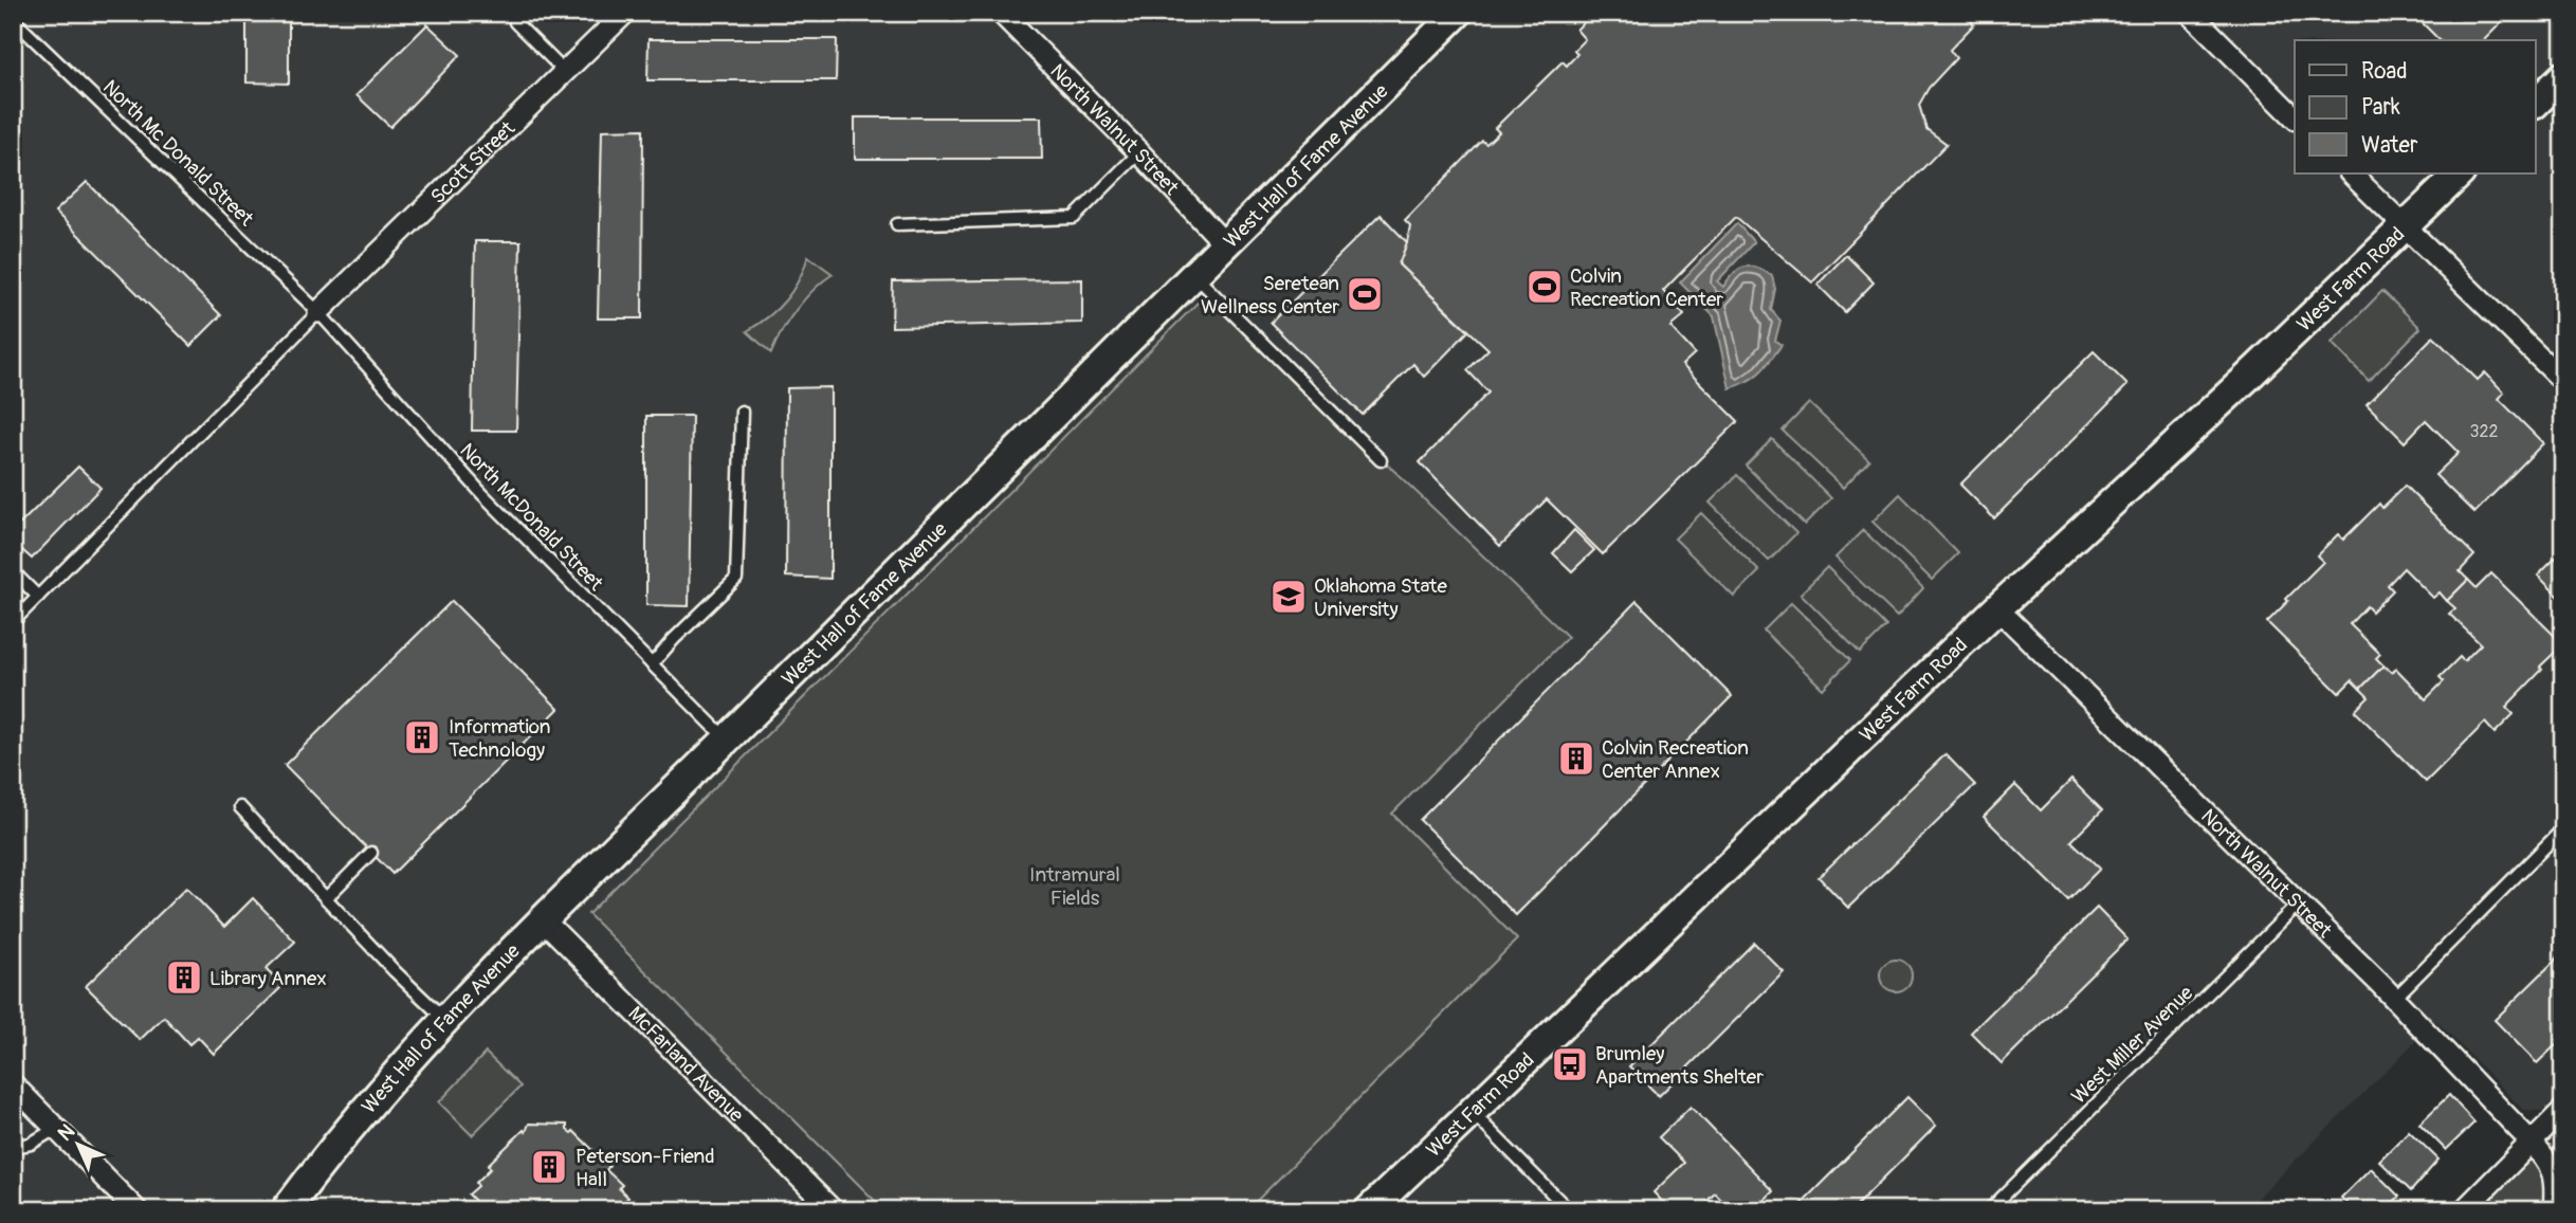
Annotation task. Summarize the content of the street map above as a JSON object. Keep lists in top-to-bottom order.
{
  "streets": {
    "main road": ["West Hall of Fame Avenue", "West Farm Road"],
    "street": ["North Walnut Street", "Scott Street", "McFarland Avenue"],
    "lane": ["North Mc Donald Street", "North McDonald Street", "West Miller Avenue"]
  },
  "crossings": [
    ["North Walnut Street", "West Hall of Fame Avenue"],
    ["North Walnut Street", "West Farm Road"],
    ["North Walnut Street", "West Miller Avenue"],
    ["North Mc Donald Street", "Scott Street"],
    ["North Mc Donald Street", "North McDonald Street"],
    ["Scott Street", "North McDonald Street"],
    ["West Hall of Fame Avenue", "North McDonald Street"],
    ["West Hall of Fame Avenue", "McFarland Avenue"]
  ],
  "parks": ["Intramural Fields"],
  "places": {
    "sports": ["Colvin Recreation Center", "Seretean Wellness Center"],
    "school or university": ["Oklahoma State University"],
    "building": [
      "Information Technology",
      "Colvin Recreation Center Annex",
      "Library Annex",
      "Peterson-Friend Hall"
    ],
    "bus stop": ["Brumley Apartments Shelter"]
  },
  "house_numbers": ["322"],
  "legend": ["Road", "Park", "Water"],
  "north": "top left"
}
